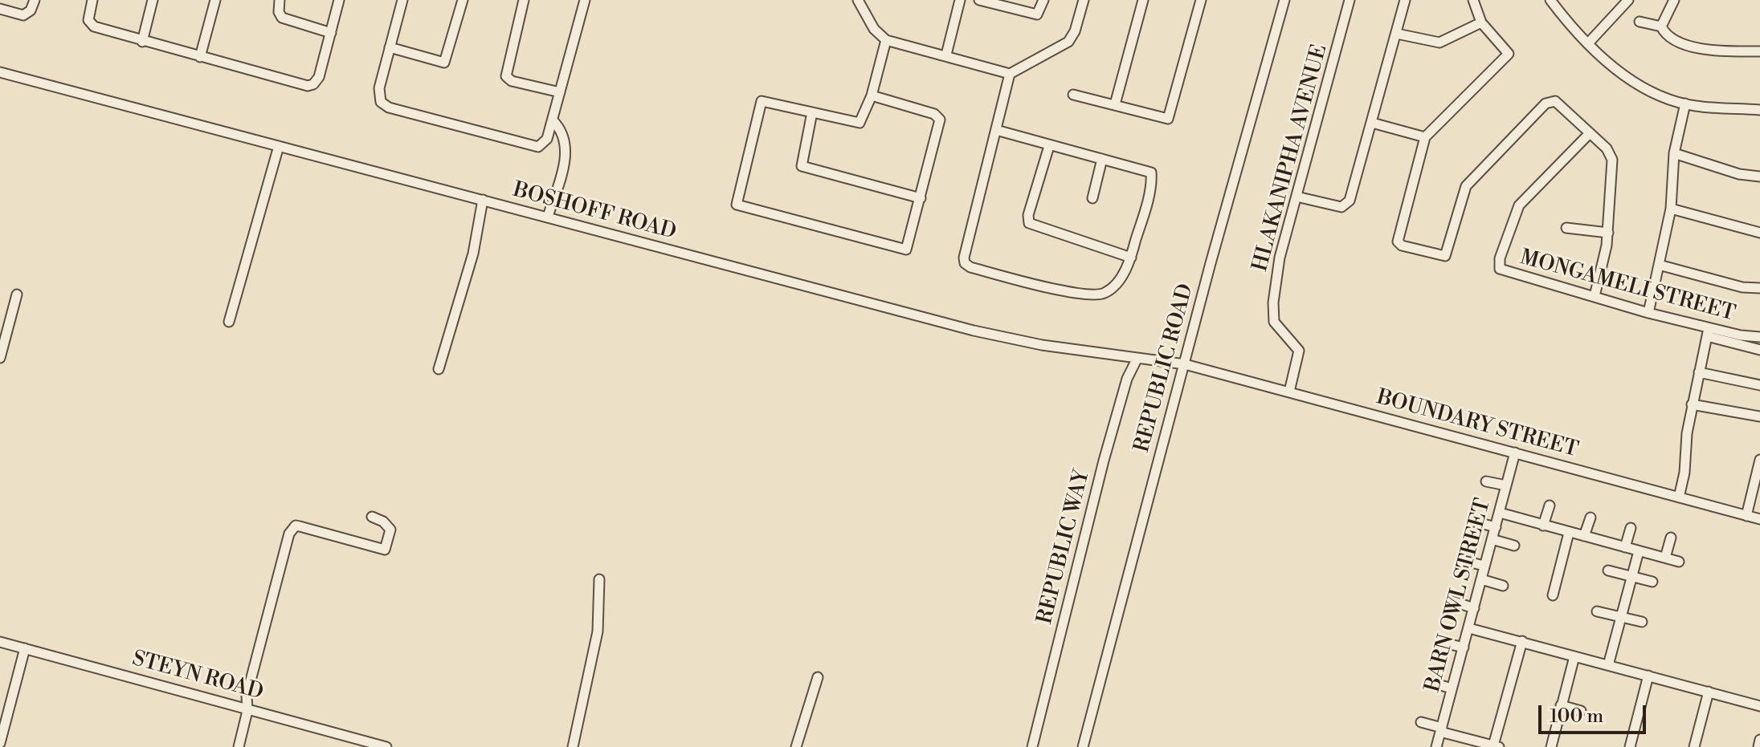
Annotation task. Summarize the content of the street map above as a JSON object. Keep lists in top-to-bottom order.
{
  "streets": {
    "street": [
      "HLAKANIPHA AVENUE",
      "BOSHOFF ROAD",
      "MONGAMELI STREET",
      "REPUBLIC ROAD",
      "BOUNDARY STREET",
      "REPUBLIC WAY",
      "BARN OWL STREET",
      "STEYN ROAD"
    ]
  },
  "crossings": [
    ["HLAKANIPHA AVENUE", "BOUNDARY STREET"],
    ["BOSHOFF ROAD", "REPUBLIC ROAD"],
    ["BOSHOFF ROAD", "BOUNDARY STREET"],
    ["BOSHOFF ROAD", "REPUBLIC WAY"],
    ["REPUBLIC ROAD", "BOUNDARY STREET"],
    ["BOUNDARY STREET", "BARN OWL STREET"]
  ],
  "scale_bar": "100 m"
}
